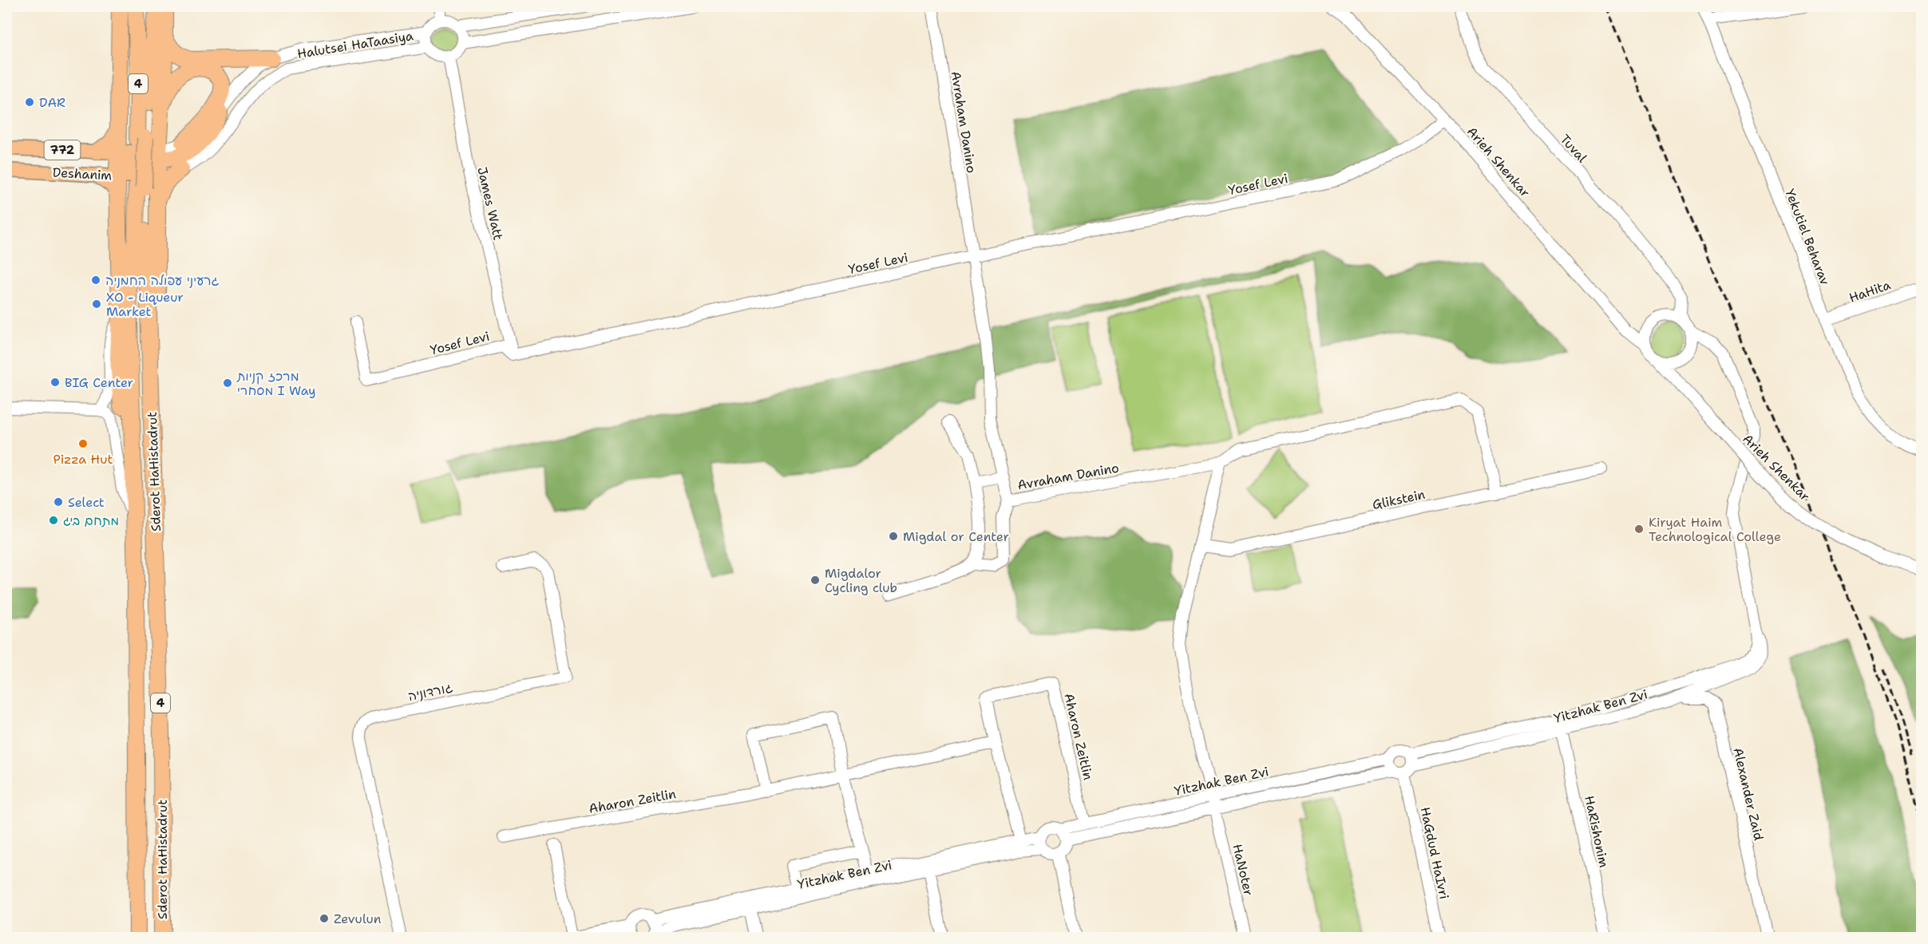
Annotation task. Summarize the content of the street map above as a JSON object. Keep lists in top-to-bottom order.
{
  "streets": {
    "highway": ["4", "Sderot HaHistadrut"],
    "main road": ["772", "Deshanim"],
    "street": [
      "Halutsei HaTaasiya",
      "Avraham Danino",
      "Tuval",
      "Arieh Shenkar",
      "Yosef Levi",
      "James Watt",
      "Yekutiel Beharav",
      "HaHita",
      "Glikstein",
      "גורדוניה",
      "Yitzhak Ben Zvi",
      "Aharon Zeitlin",
      "Alexander Zaid",
      "HaRishonim",
      "HaGdud HaIvri",
      "HaNoter"
    ]
  },
  "crossings": [
    ["Halutsei HaTaasiya", "Deshanim"],
    ["Halutsei HaTaasiya", "James Watt"],
    ["Avraham Danino", "Yosef Levi"],
    ["Tuval", "Arieh Shenkar"],
    ["Tuval", "Yitzhak Ben Zvi"],
    ["Arieh Shenkar", "Yosef Levi"],
    ["Arieh Shenkar", "Yitzhak Ben Zvi"],
    ["Yosef Levi", "James Watt"],
    ["Yekutiel Beharav", "HaHita"],
    ["Yitzhak Ben Zvi", "Aharon Zeitlin"],
    ["Yitzhak Ben Zvi", "Alexander Zaid"],
    ["Yitzhak Ben Zvi", "HaRishonim"],
    ["Yitzhak Ben Zvi", "HaGdud HaIvri"],
    ["Yitzhak Ben Zvi", "HaNoter"]
  ],
  "places": [
    "DAR",
    "גרעיני עפולה החמניה",
    "XO - Liqueur Market",
    "BIG Center",
    "מרכז קניות מסחרי I Way",
    "Pizza Hut",
    "Select",
    "מתחם ביג",
    "Kiryat Haim Technological College",
    "Migdal or Center",
    "Migdalor Cycling club",
    "Zevulun"
  ]
}
